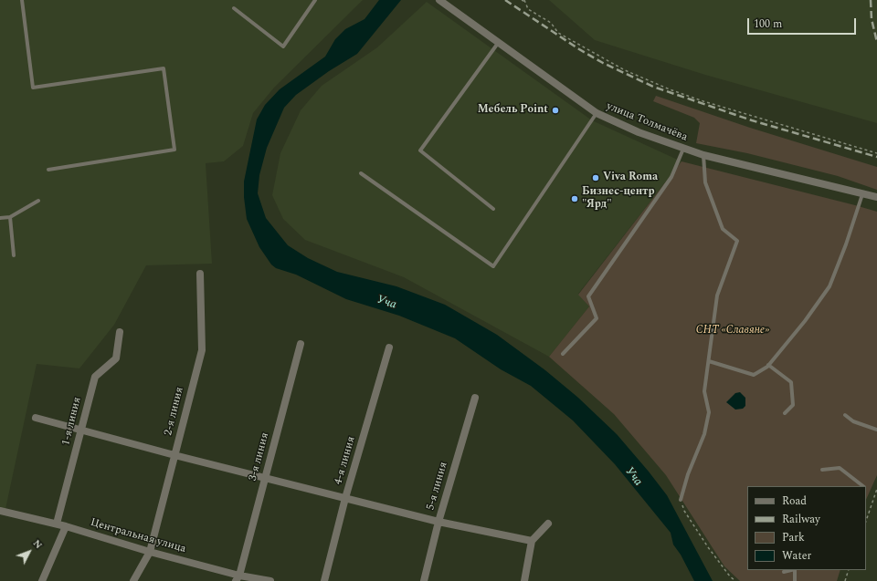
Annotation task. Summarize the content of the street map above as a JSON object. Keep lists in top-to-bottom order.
{
  "streets": {
    "street": [
      "улица Толмачёва",
      "2-я линия",
      "1-я линия",
      "3-я линия",
      "4-я линия",
      "5-я линия",
      "Центральная улица"
    ]
  },
  "crossings": [
    ["2-я линия", "Центральная улица"],
    ["1-я линия", "Центральная улица"],
    ["3-я линия", "Центральная улица"]
  ],
  "water": ["Уча"],
  "parks": ["СНТ «Славяне»"],
  "places": ["Мебель Point", "Viva Roma", "Бизнес-центр \"Ярд\""],
  "legend": [
    "Road",
    "Railway",
    "Park",
    "Water"
  ],
  "scale_bar": "100 m",
  "north": "top right"
}
